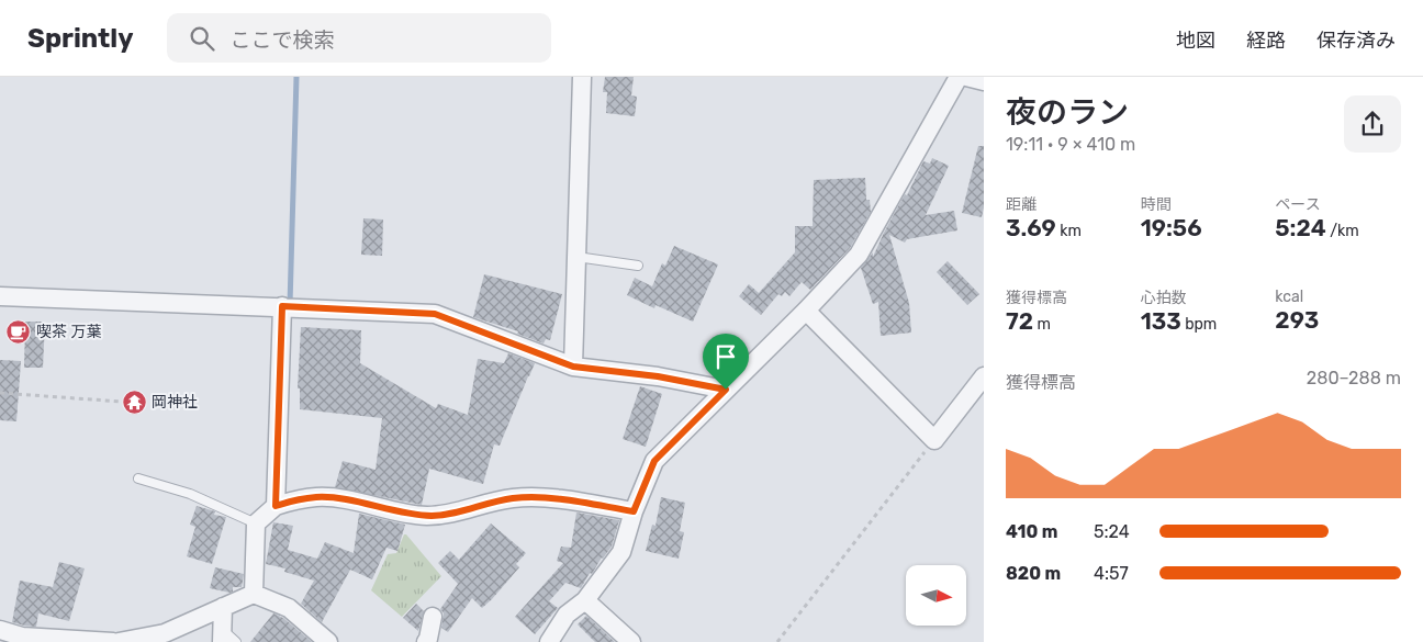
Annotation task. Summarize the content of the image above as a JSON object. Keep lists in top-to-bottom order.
{
  "places": {
    "cafe": ["喫茶 万葉"],
    "temple": ["岡神社"]
  },
  "north": "right",
  "page": {
    "header": "Sprintly",
    "search": "ここで検索",
    "nav": ["地図", "経路", "保存済み"],
    "heading": ["夜のラン", "19:11 · 9 × 410 m"],
    "stats": [
      ["距離", "3.69 km"],
      ["時間", "19:56"],
      ["ペース", "5:24 /km"],
      ["獲得標高", "72 m"],
      ["心拍数", "133 bpm"],
      ["kcal", "293"]
    ],
    "chart": ["獲得標高", "280–288 m"],
    "list": [
      {
        "name": "410 m",
        "note": "5:24"
      },
      {
        "name": "820 m",
        "note": "4:57"
      }
    ]
  }
}
